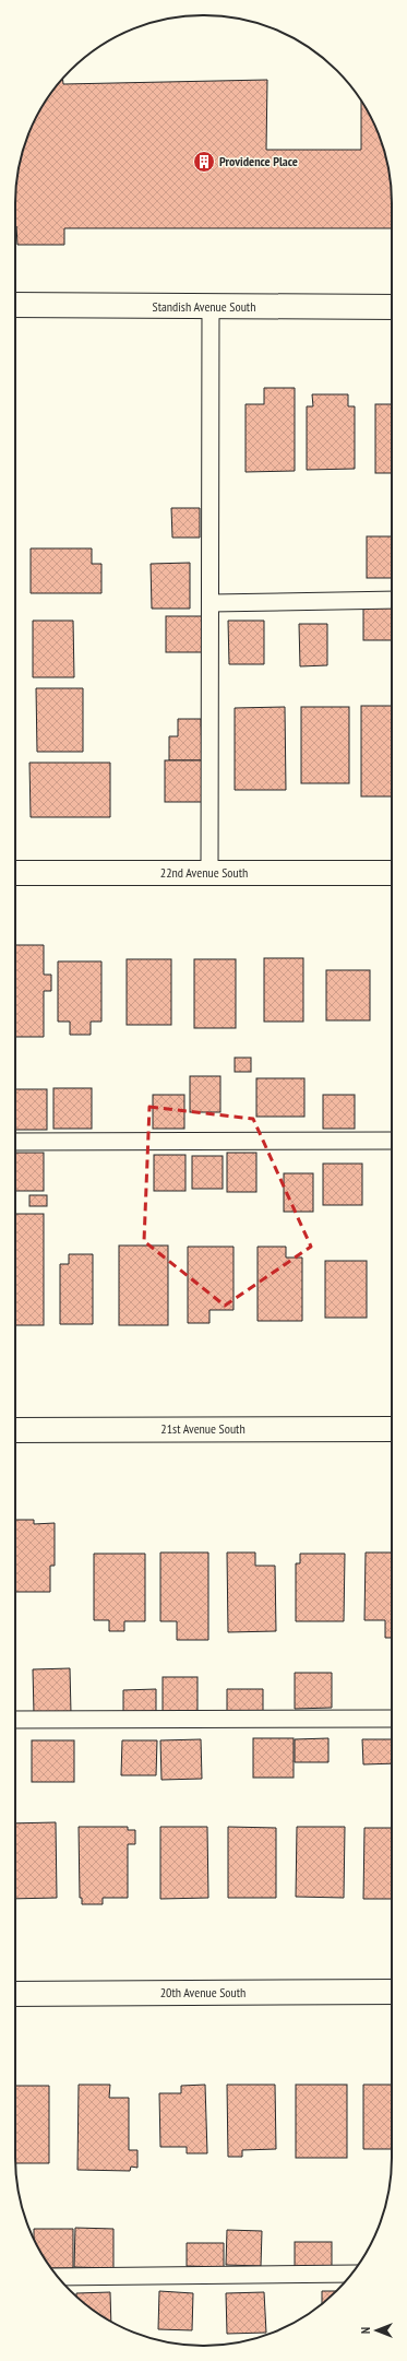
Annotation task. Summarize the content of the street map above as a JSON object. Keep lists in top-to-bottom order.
{
  "streets": {
    "street": [
      "Standish Avenue South",
      "22nd Avenue South",
      "21st Avenue South",
      "20th Avenue South"
    ]
  },
  "places": {
    "building": ["Providence Place"]
  },
  "north": "left"
}
